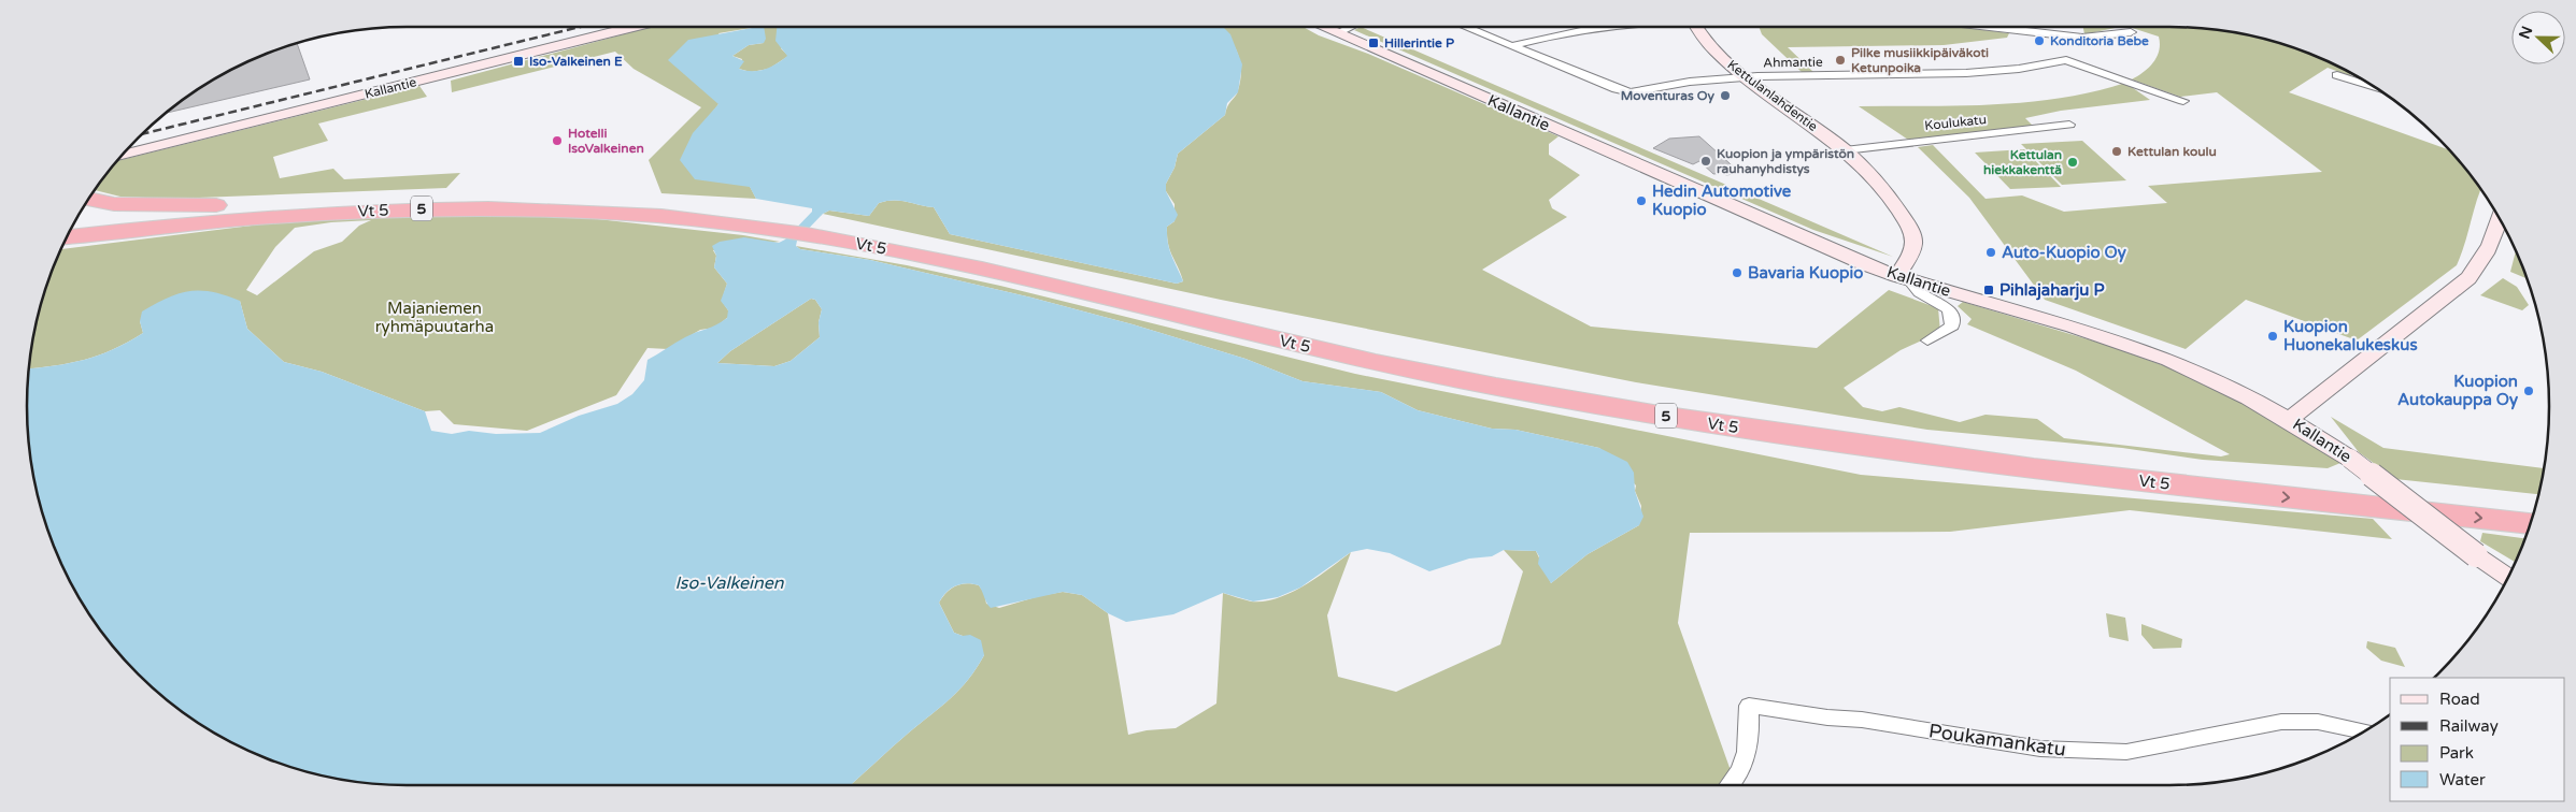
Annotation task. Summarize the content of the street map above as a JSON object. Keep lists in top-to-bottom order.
{
  "streets": {
    "highway": ["5", "Vt 5"],
    "main road": ["Kallantie", "Kettulanlahdentie"],
    "street": ["Ahmantie", "Koulukatu", "Poukamankatu"]
  },
  "crossings": [
    ["Ahmantie", "Kettulanlahdentie"],
    ["Kallantie", "Kettulanlahdentie"],
    ["Kettulanlahdentie", "Koulukatu"]
  ],
  "water": ["Iso-Valkeinen"],
  "parks": ["Majaniemen ryhmäpuutarha"],
  "places": {
    "other": [
      "Konditoria Bebe",
      "Pilke musiikkipäiväkoti Ketunpoika",
      "Moventuras Oy",
      "Hotelli IsoValkeinen",
      "Kettulan koulu",
      "Kuopion ja ympäristön rauhanyhdistys",
      "Kettulan hiekkakenttä",
      "Hedin Automotive Kuopio",
      "Auto-Kuopio Oy",
      "Bavaria Kuopio",
      "Kuopion Huonekalukeskus",
      "Kuopion Autokauppa Oy"
    ],
    "transit": ["Hillerintie P", "Iso-Valkeinen E", "Pihlajaharju P"]
  },
  "legend": [
    "Road",
    "Railway",
    "Park",
    "Water"
  ],
  "north": "left"
}
